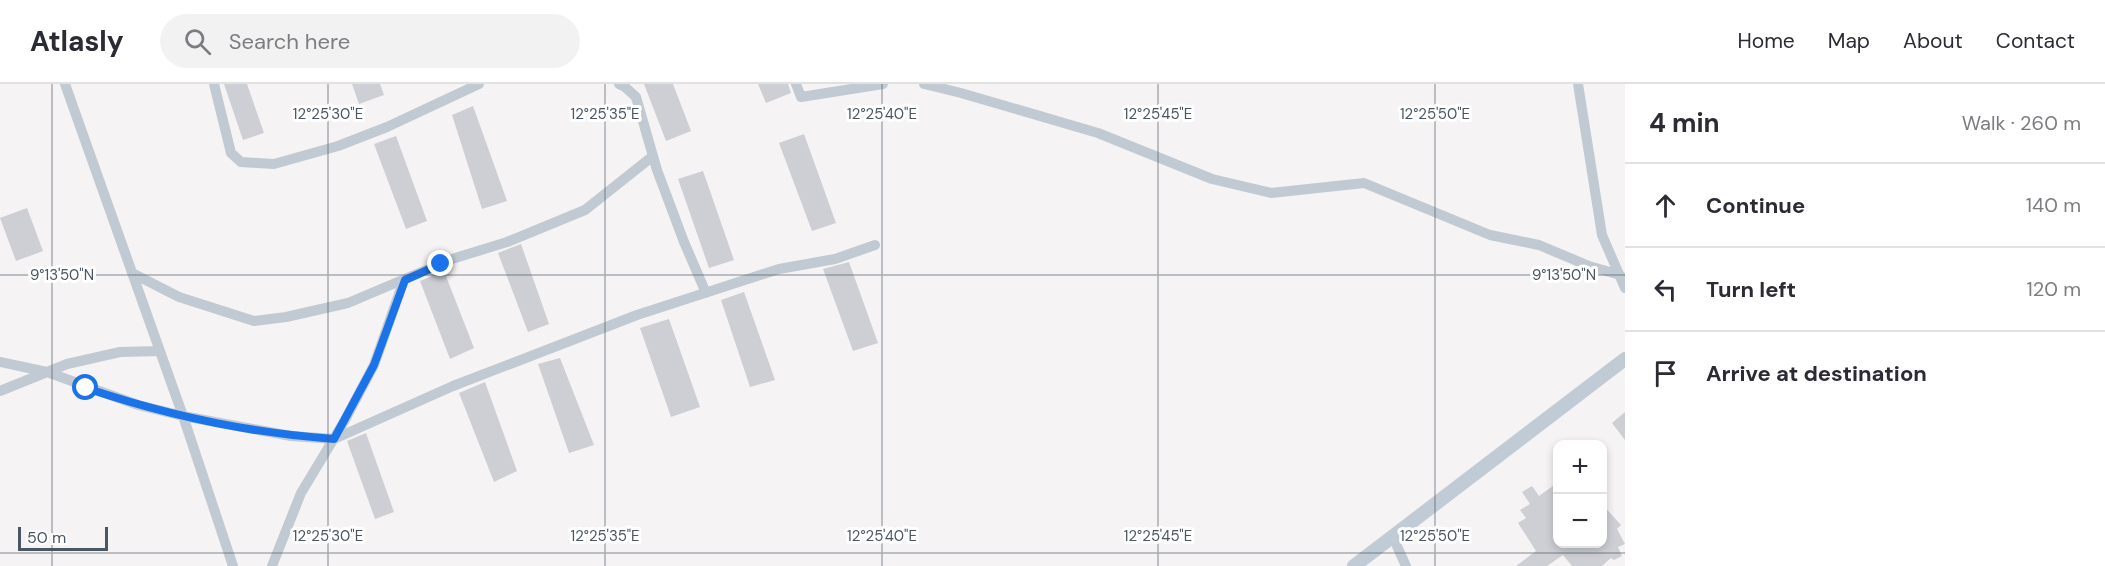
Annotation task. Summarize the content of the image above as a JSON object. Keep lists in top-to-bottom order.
{
  "scale_bar": "50 m",
  "page": {
    "header": "Atlasly",
    "search": "Search here",
    "nav": [
      "Home",
      "Map",
      "About",
      "Contact"
    ],
    "heading": ["4 min", "Walk · 260 m"],
    "list": [
      ["Continue", "140 m"],
      ["Turn left", "120 m"],
      "Arrive at destination"
    ],
    "map_buttons": ["+", "−"],
    "scale": "50 m"
  },
  "coordinates": [
    "12°25'30\"E",
    "12°25'35\"E",
    "12°25'40\"E",
    "12°25'45\"E",
    "12°25'50\"E",
    "9°13'50\"N"
  ]
}
